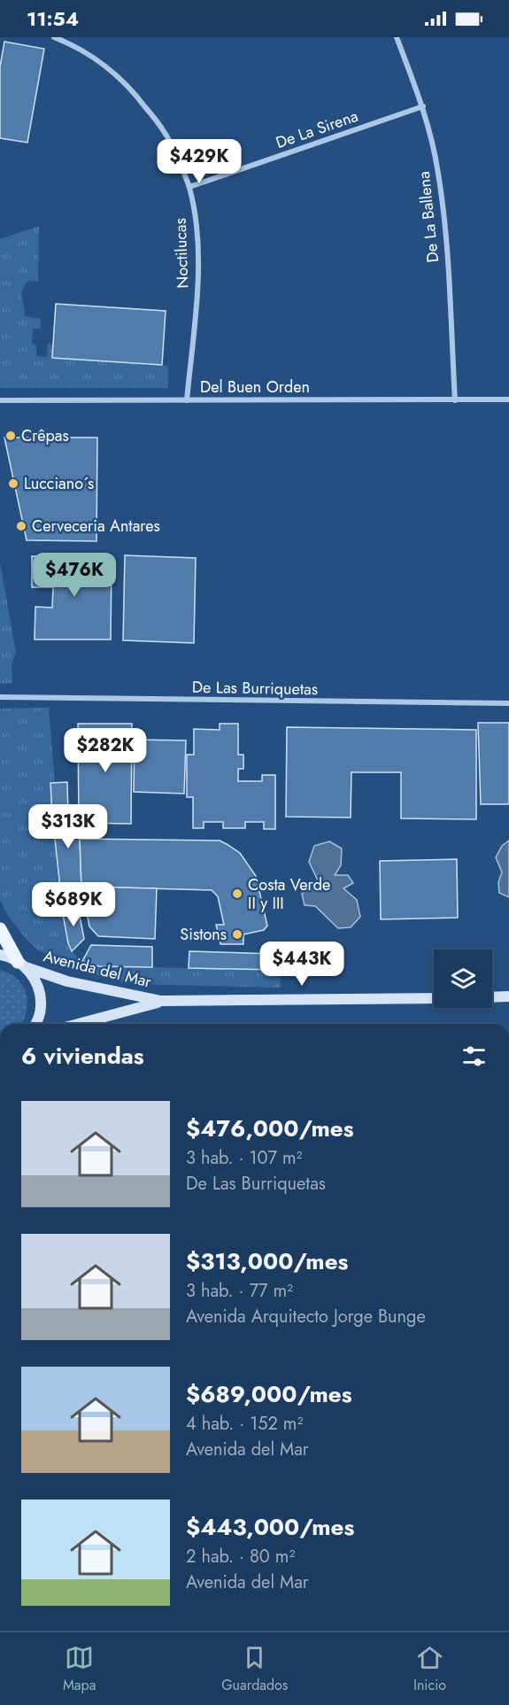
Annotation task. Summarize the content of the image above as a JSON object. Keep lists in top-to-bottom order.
{
  "streets": {
    "main road": ["Avenida del Mar"],
    "street": [
      "De La Sirena",
      "De La Ballena",
      "Noctilucas",
      "Del Buen Orden",
      "De Las Burriquetas"
    ]
  },
  "crossings": [
    ["De La Sirena", "De La Ballena"],
    ["De La Sirena", "Noctilucas"],
    ["De La Ballena", "Del Buen Orden"],
    ["Noctilucas", "Del Buen Orden"]
  ],
  "places": [
    "Crêpas",
    "Lucciano´s",
    "Cerveceria Antares",
    "Costa Verde II y III",
    "Sistons"
  ],
  "page": {
    "status": "11:54",
    "price": [
      "$429K",
      "$476K",
      "$282K",
      "$313K",
      "$689K",
      "$443K"
    ],
    "heading": "6 viviendas",
    "list": [
      {
        "name": "$476,000/mes",
        "note": "3 hab. · 107 m² · De Las Burriquetas"
      },
      {
        "name": "$313,000/mes",
        "note": "3 hab. · 77 m² · Avenida Arquitecto Jorge Bunge"
      },
      {
        "name": "$689,000/mes",
        "note": "4 hab. · 152 m² · Avenida del Mar"
      },
      {
        "name": "$443,000/mes",
        "note": "2 hab. · 80 m² · Avenida del Mar"
      }
    ],
    "tabs": ["Mapa", "Guardados", "Inicio"]
  }
}
